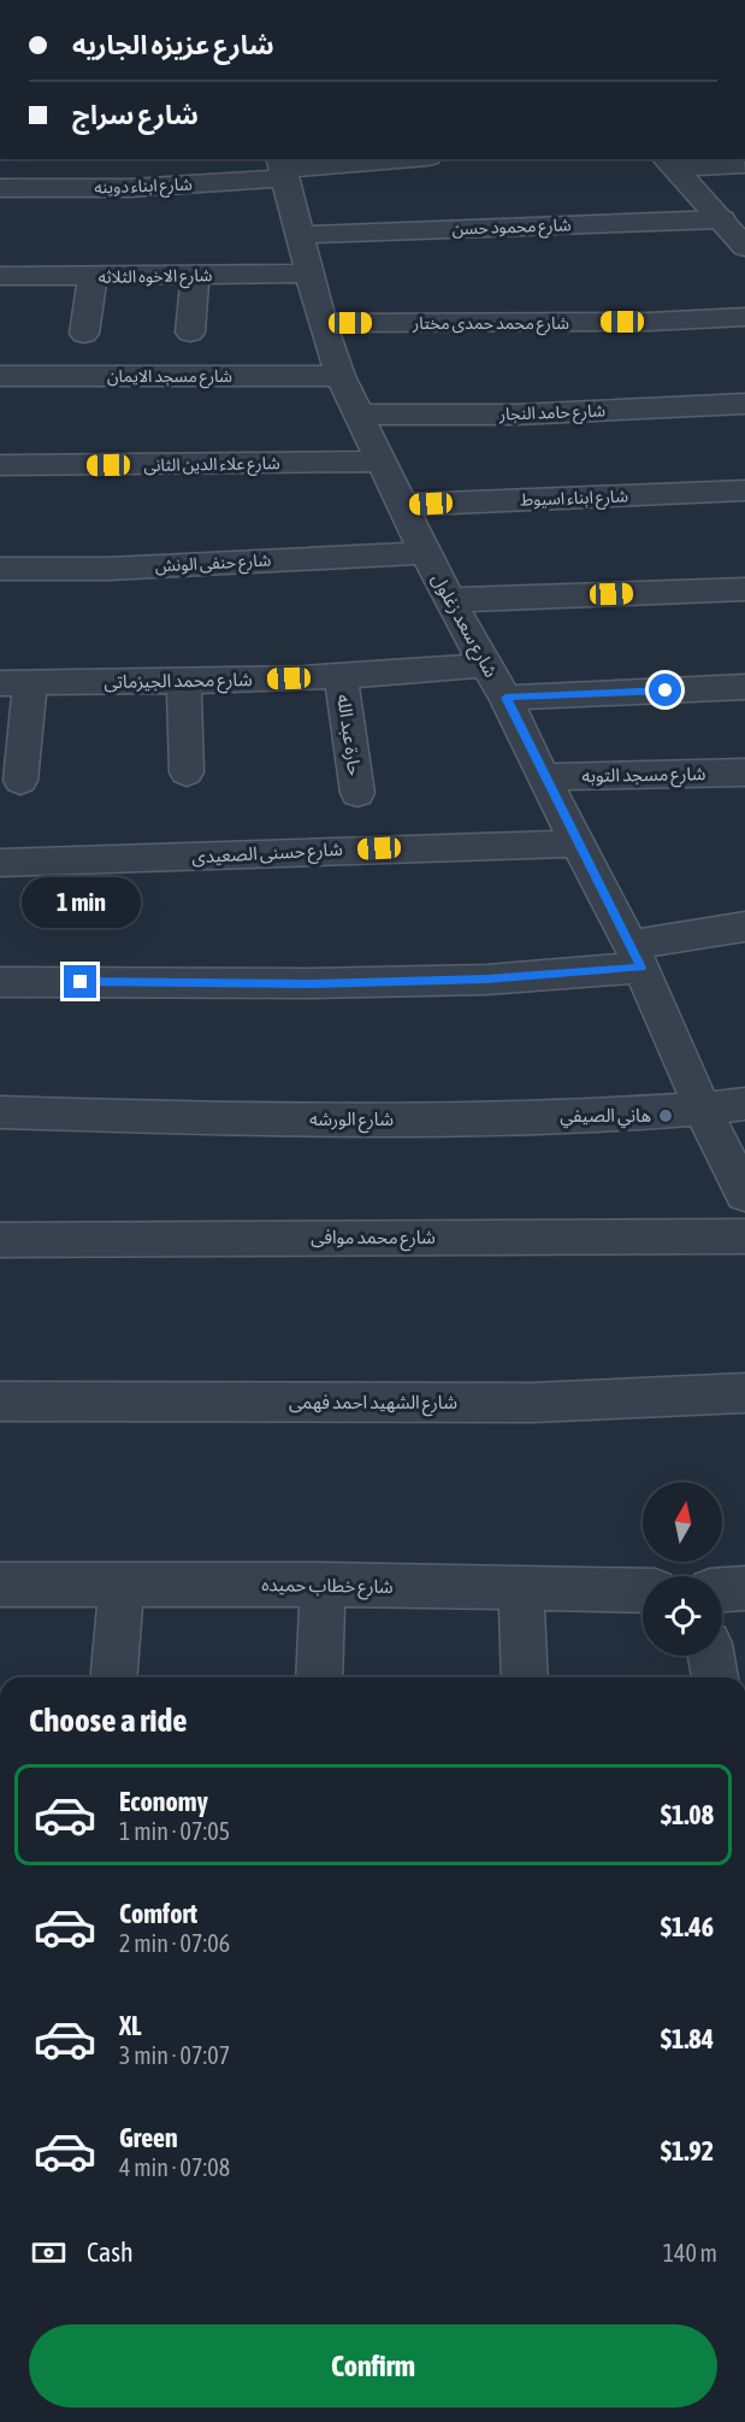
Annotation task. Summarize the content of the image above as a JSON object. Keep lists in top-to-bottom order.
{
  "streets": {
    "street": [
      "شارع ابناء دوينه",
      "شارع محمود حسن",
      "شارع الاخوه الثلاثه",
      "شارع محمد حمدى مختار",
      "شارع مسجد الايمان",
      "شارع حامد النجار",
      "شارع علاء الدين الثانى",
      "شارع ابناء اسيوط",
      "شارع حنفى الونش",
      "شارع سعد زغلول",
      "شارع محمد الجيزماتى",
      "حارة عبد الله",
      "شارع مسجد التوبه",
      "شارع حسنى الصعيدى",
      "شارع الورشه",
      "شارع محمد موافى",
      "شارع الشهيد احمد فهمى",
      "شارع خطاب حميده"
    ]
  },
  "crossings": [
    ["شارع ابناء دوينه", "شارع سعد زغلول"],
    ["شارع محمود حسن", "شارع سعد زغلول"],
    ["شارع الاخوه الثلاثه", "شارع سعد زغلول"],
    ["شارع محمد حمدى مختار", "شارع سعد زغلول"],
    ["شارع مسجد الايمان", "شارع سعد زغلول"],
    ["شارع حامد النجار", "شارع سعد زغلول"],
    ["شارع علاء الدين الثانى", "شارع سعد زغلول"],
    ["شارع ابناء اسيوط", "شارع سعد زغلول"],
    ["شارع حنفى الونش", "شارع سعد زغلول"],
    ["شارع سعد زغلول", "شارع محمد الجيزماتى"],
    ["شارع سعد زغلول", "شارع مسجد التوبه"],
    ["شارع سعد زغلول", "شارع حسنى الصعيدى"],
    ["شارع سعد زغلول", "شارع الورشه"],
    ["شارع محمد الجيزماتى", "حارة عبد الله"]
  ],
  "places": ["هاني الصيفي"],
  "north": "top",
  "page": {
    "banner": ["شارع عزيزه الجاريه", "شارع سراج"],
    "bubble": "1 min",
    "heading": "Choose a ride",
    "list": [
      {
        "name": "Economy",
        "note": "1 min · 07:05",
        "value": "$1.08"
      },
      {
        "name": "Comfort",
        "note": "2 min · 07:06",
        "value": "$1.46"
      },
      {
        "name": "XL",
        "note": "3 min · 07:07",
        "value": "$1.84"
      },
      {
        "name": "Green",
        "note": "4 min · 07:08",
        "value": "$1.92"
      }
    ],
    "pay": ["Cash", "140 m"],
    "buttons": "Confirm"
  }
}
